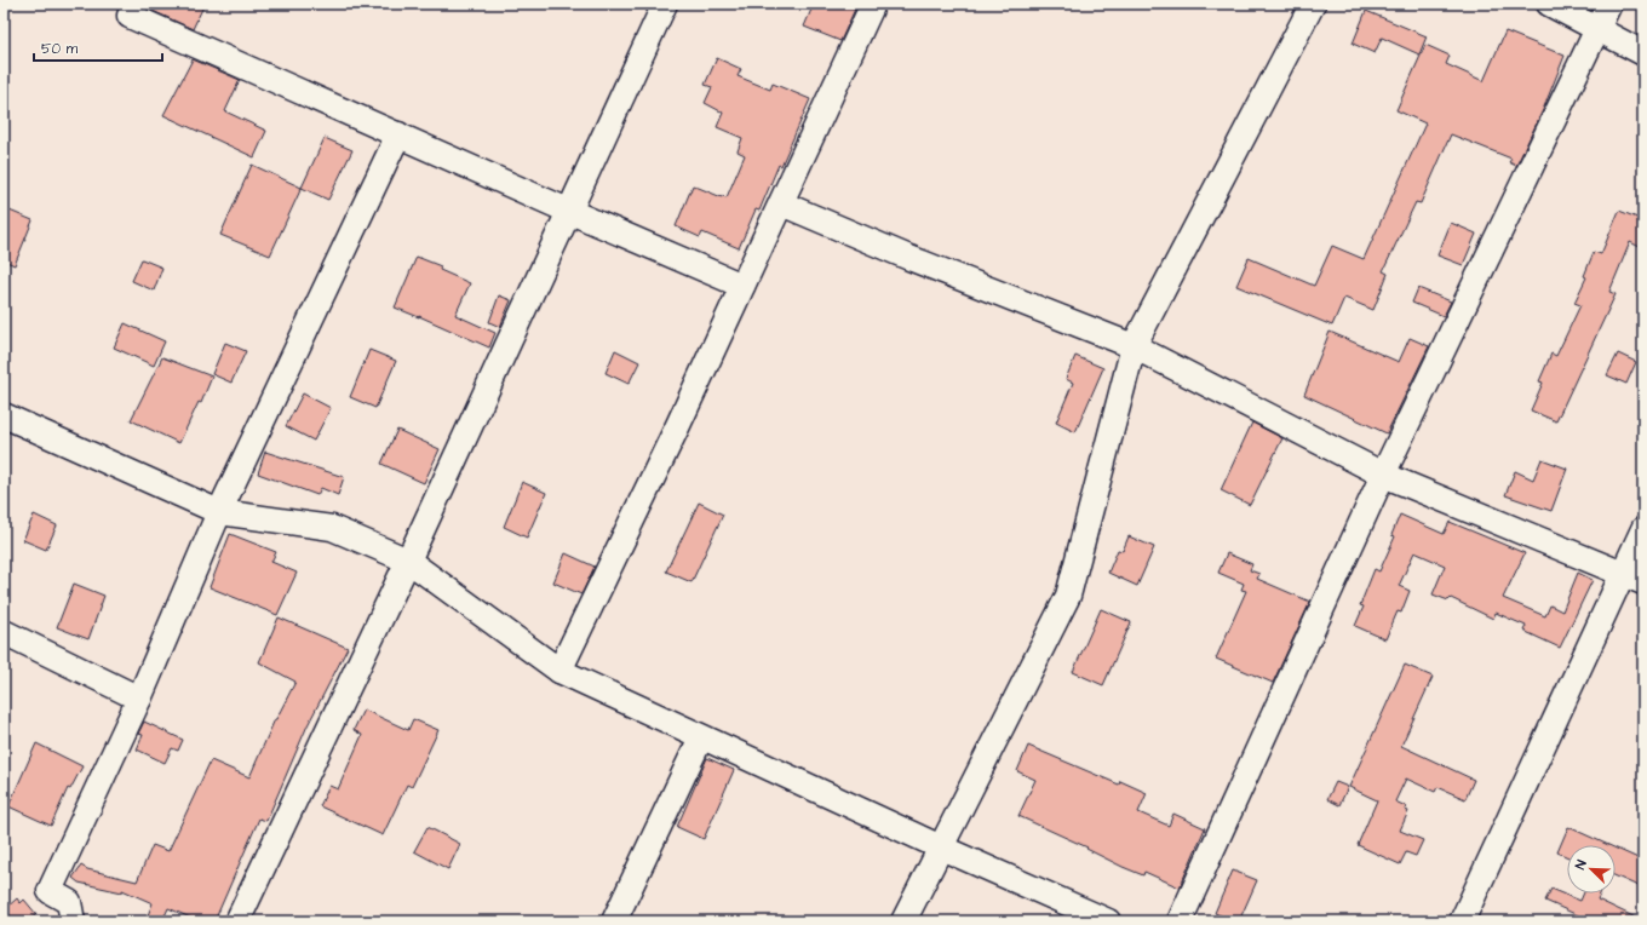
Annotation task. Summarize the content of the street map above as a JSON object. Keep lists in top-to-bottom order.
{
  "scale_bar": "50 m",
  "north": "top left"
}
